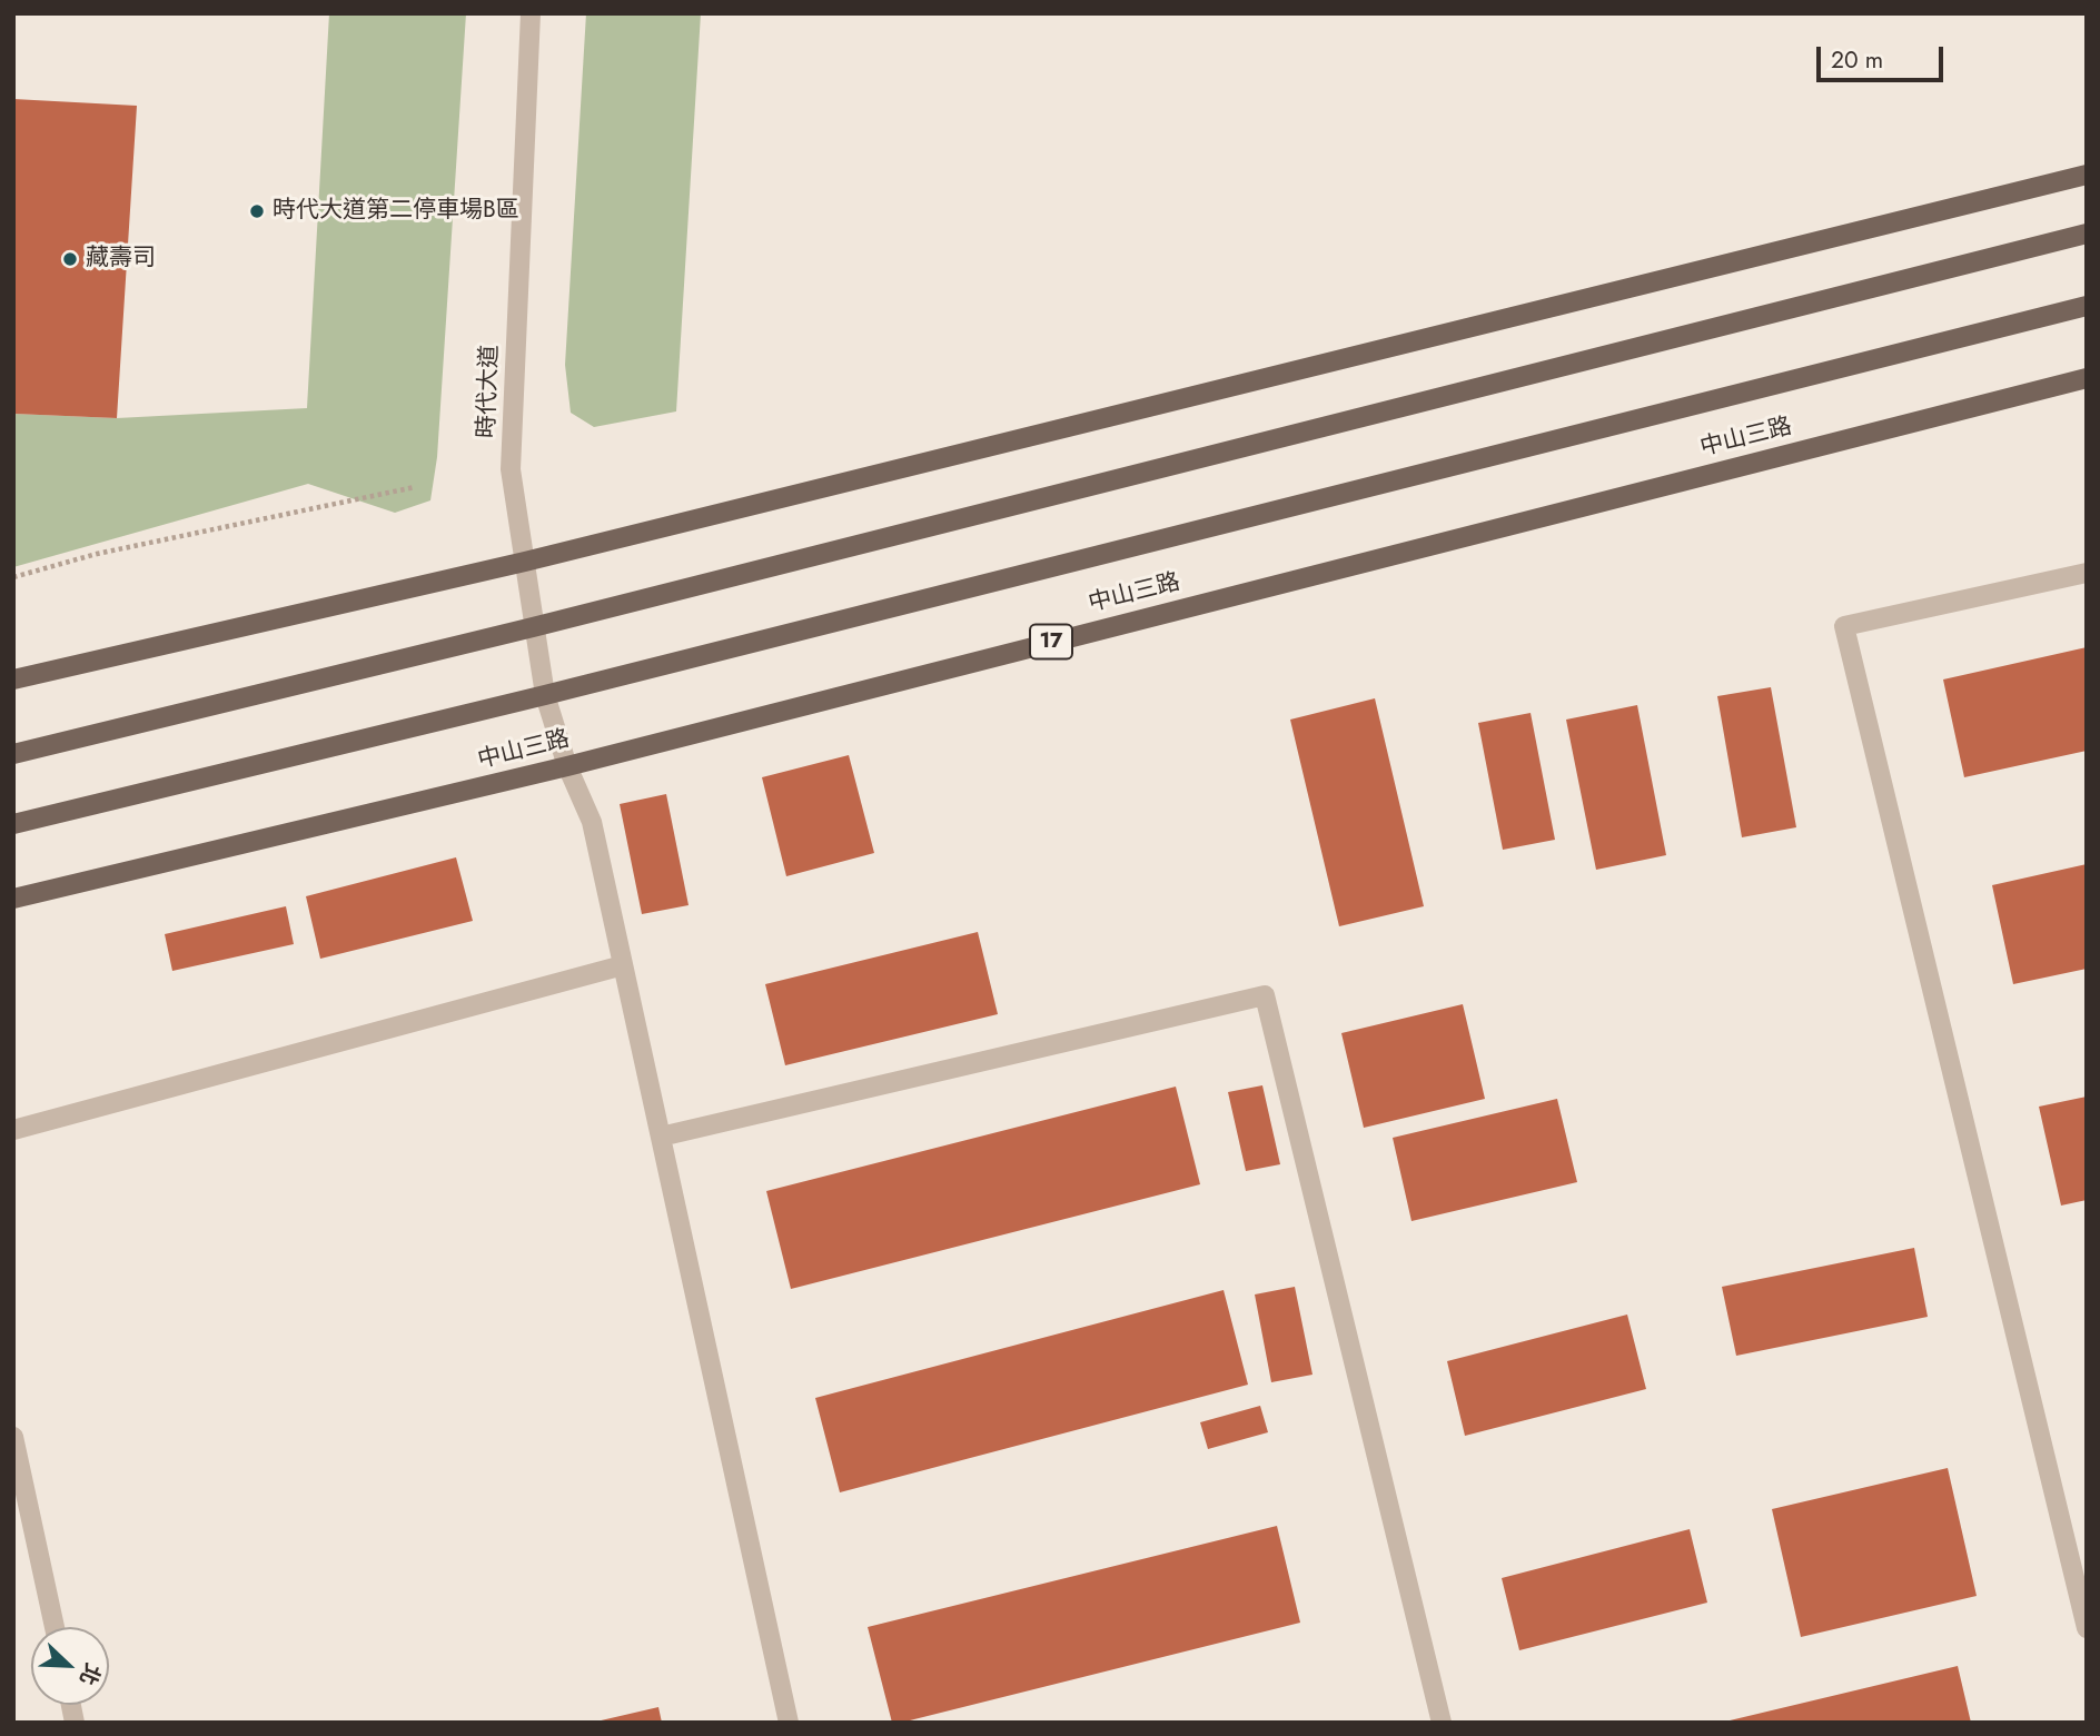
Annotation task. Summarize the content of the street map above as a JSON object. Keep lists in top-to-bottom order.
{
  "streets": {
    "main road": ["中山三路", "17"],
    "street": ["時代大道"]
  },
  "crossings": [
    ["時代大道", "中山三路"]
  ],
  "places": ["時代大道第二停車場B區", "藏壽司"],
  "scale_bar": "20 m",
  "north": "bottom right"
}
